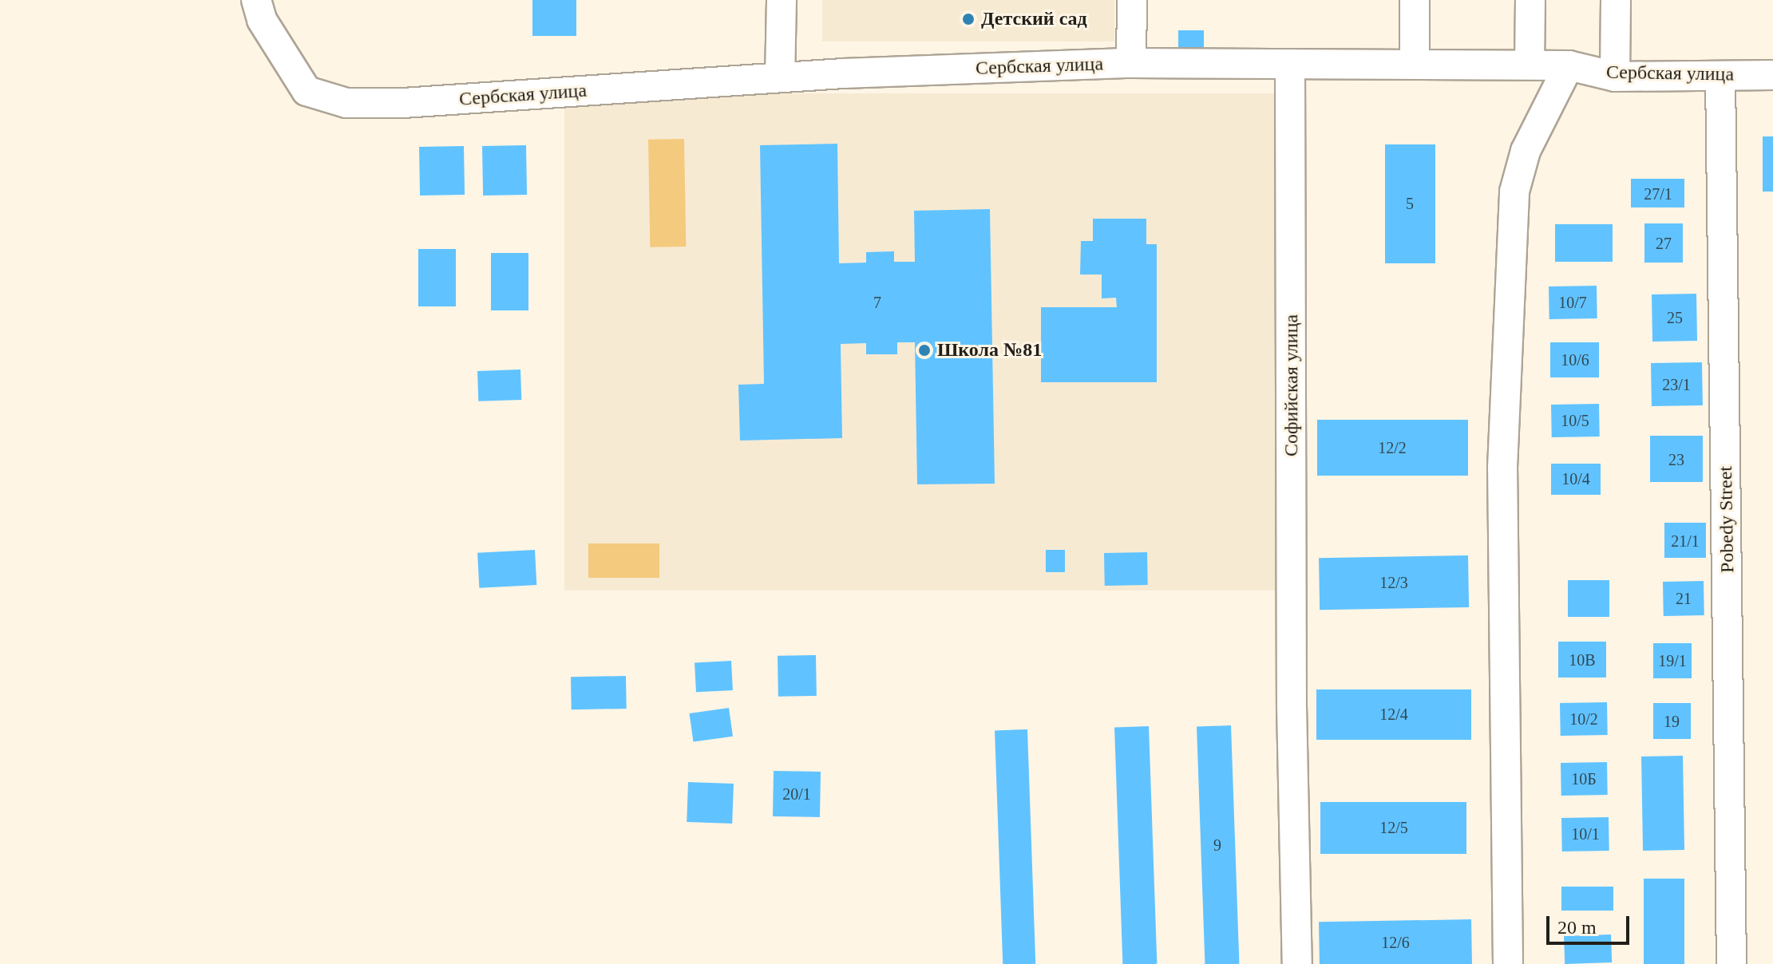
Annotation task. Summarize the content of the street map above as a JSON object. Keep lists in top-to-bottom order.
{
  "streets": {
    "street": ["Сербская улица", "Софийская улица", "Pobedy Street"]
  },
  "crossings": [
    ["Сербская улица", "Софийская улица"],
    ["Сербская улица", "Pobedy Street"]
  ],
  "places": ["Детский сад", "Школа №81"],
  "house_numbers": [
    "27/1",
    "5",
    "27",
    "7",
    "10/7",
    "25",
    "10/6",
    "23/1",
    "10/5",
    "12/2",
    "23",
    "10/4",
    "21/1",
    "12/3",
    "21",
    "10В",
    "19/1",
    "12/4",
    "10/2",
    "19",
    "10Б",
    "20/1",
    "12/5",
    "10/1",
    "9",
    "12/6"
  ],
  "scale_bar": "20 m"
}
